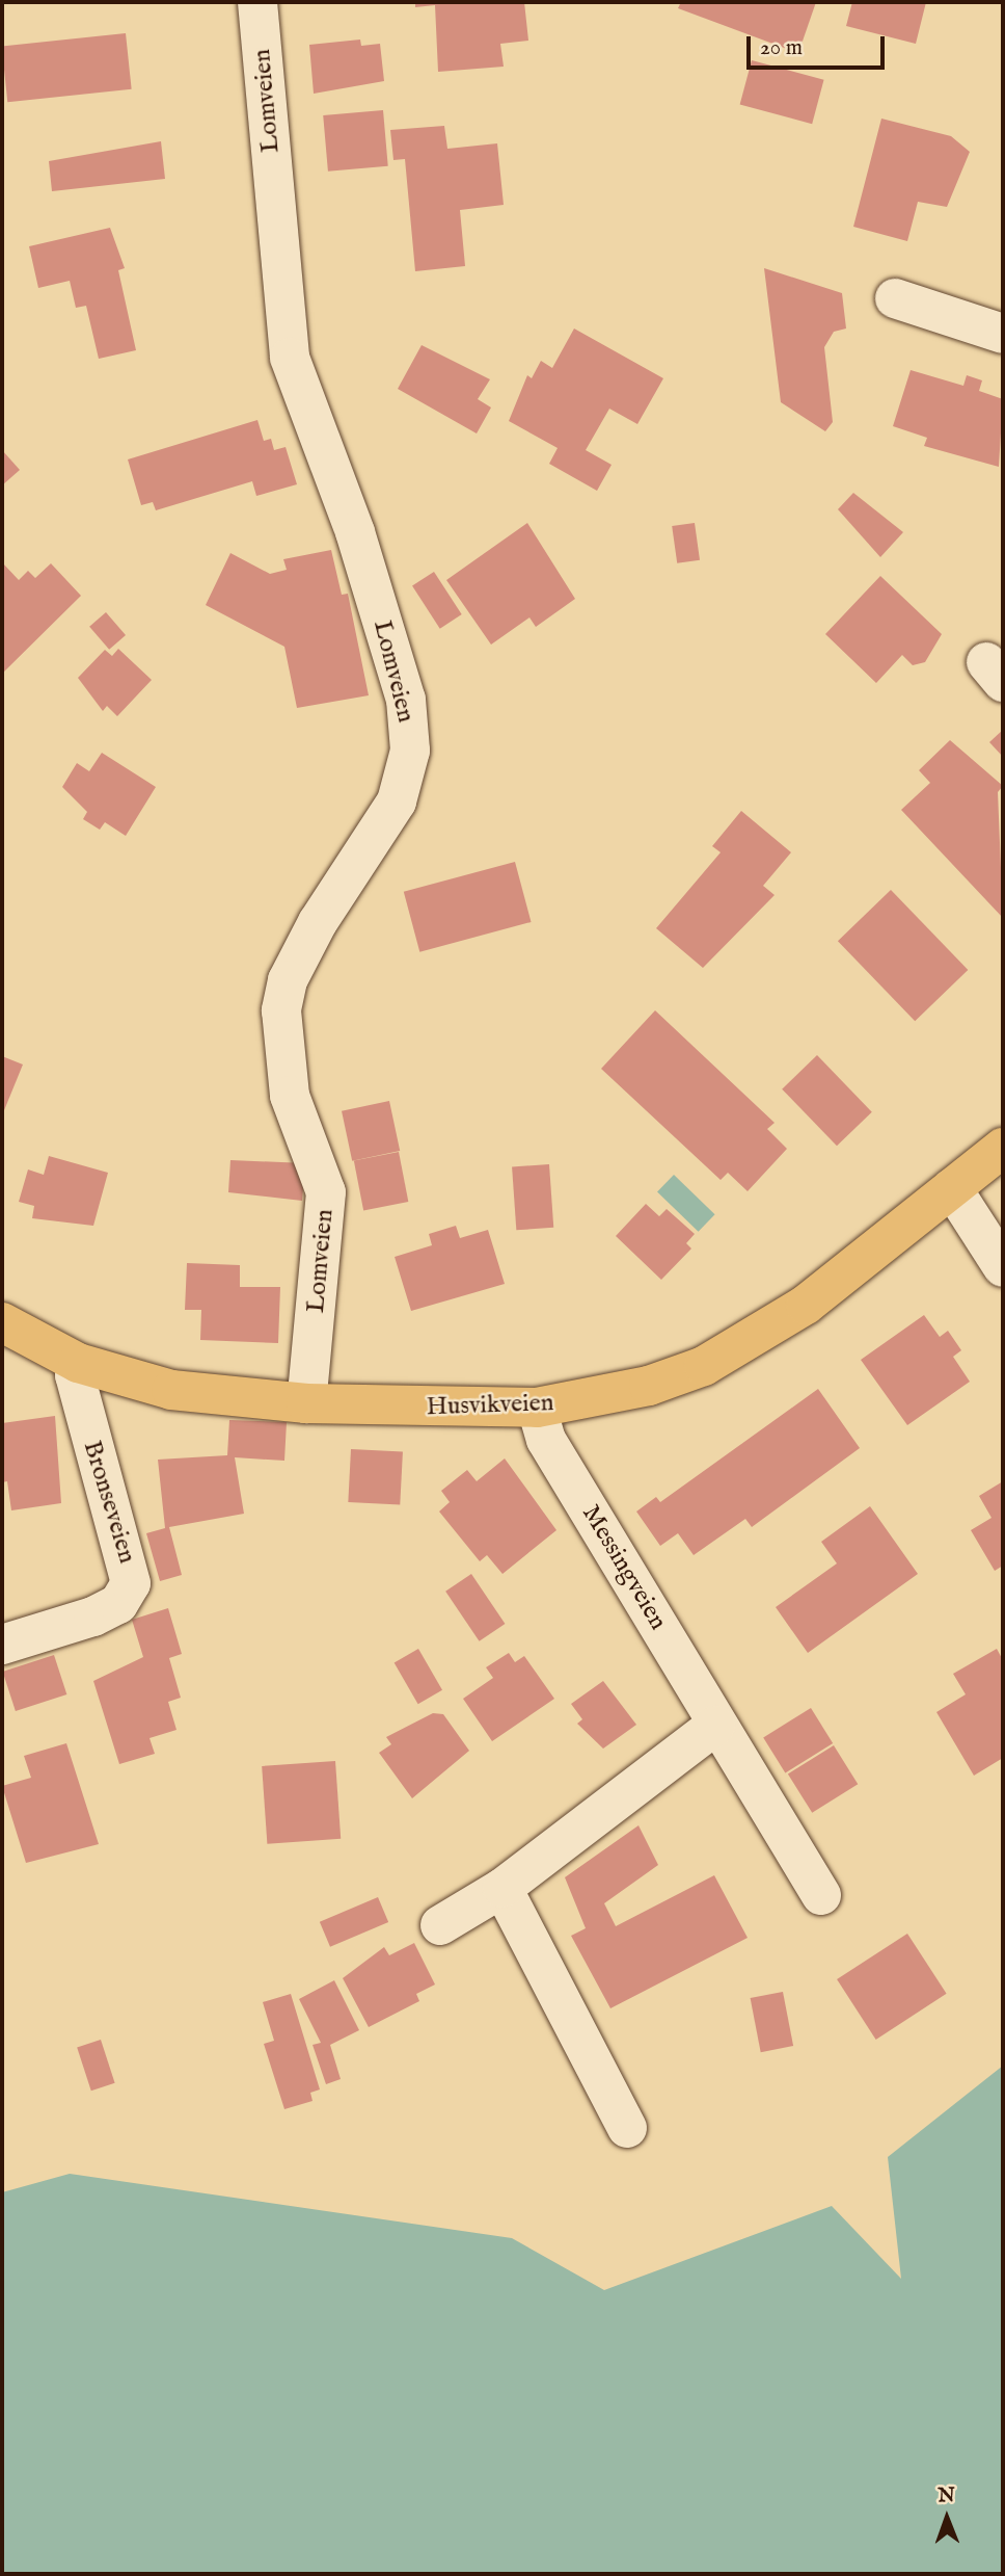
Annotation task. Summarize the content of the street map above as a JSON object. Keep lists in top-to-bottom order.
{
  "streets": {
    "main road": ["Husvikveien"],
    "street": ["Lomveien", "Bronseveien", "Messingveien"]
  },
  "crossings": [
    ["Lomveien", "Husvikveien"],
    ["Husvikveien", "Bronseveien"],
    ["Husvikveien", "Messingveien"]
  ],
  "scale_bar": "20 m",
  "north": "top"
}
